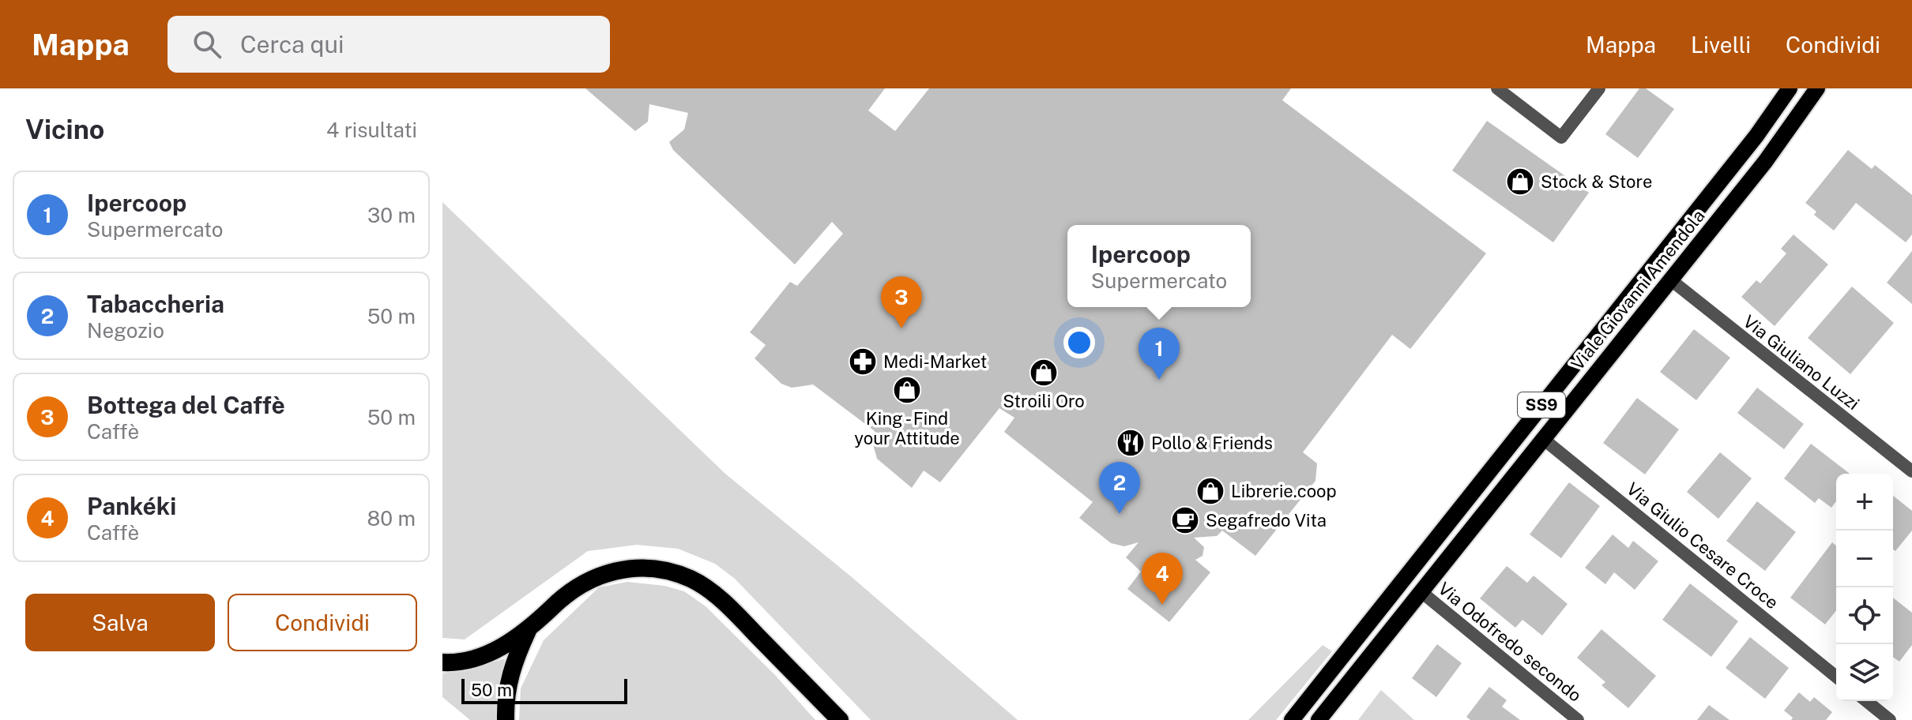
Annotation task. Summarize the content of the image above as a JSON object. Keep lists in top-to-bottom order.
{
  "streets": {
    "main road": ["Viale Giovanni Amendola", "SS9"],
    "street": ["Via Giuliano Luzzi", "Via Giulio Cesare Croce", "Via Odofredo secondo"]
  },
  "crossings": [
    ["Viale Giovanni Amendola", "Via Giuliano Luzzi"],
    ["Viale Giovanni Amendola", "Via Giulio Cesare Croce"],
    ["Viale Giovanni Amendola", "Via Odofredo secondo"]
  ],
  "places": {
    "shop": [
      "Stock & Store",
      "Stroili Oro",
      "King - Find your Attitude",
      "Librerie.coop"
    ],
    "pharmacy": ["Medi-Market"],
    "restaurant": ["Pollo & Friends"],
    "cafe": ["Segafredo Vita"]
  },
  "scale_bar": "50 m",
  "page": {
    "header": "Mappa",
    "search": "Cerca qui",
    "nav": ["Mappa", "Livelli", "Condividi"],
    "heading": ["Vicino", "4 risultati"],
    "list": [
      {
        "mark": "1",
        "name": "Ipercoop",
        "note": "Supermercato",
        "value": "30 m"
      },
      {
        "mark": "2",
        "name": "Tabaccheria",
        "note": "Negozio",
        "value": "50 m"
      },
      {
        "mark": "3",
        "name": "Bottega del Caffè",
        "note": "Caffè",
        "value": "50 m"
      },
      {
        "mark": "4",
        "name": "Pankéki",
        "note": "Caffè",
        "value": "80 m"
      }
    ],
    "popup": ["Ipercoop", "Supermercato"],
    "pins": [
      "3",
      "1",
      "2",
      "4"
    ],
    "map_buttons": ["+", "−"],
    "buttons": ["Salva", "Condividi"],
    "scale": "50 m"
  }
}
